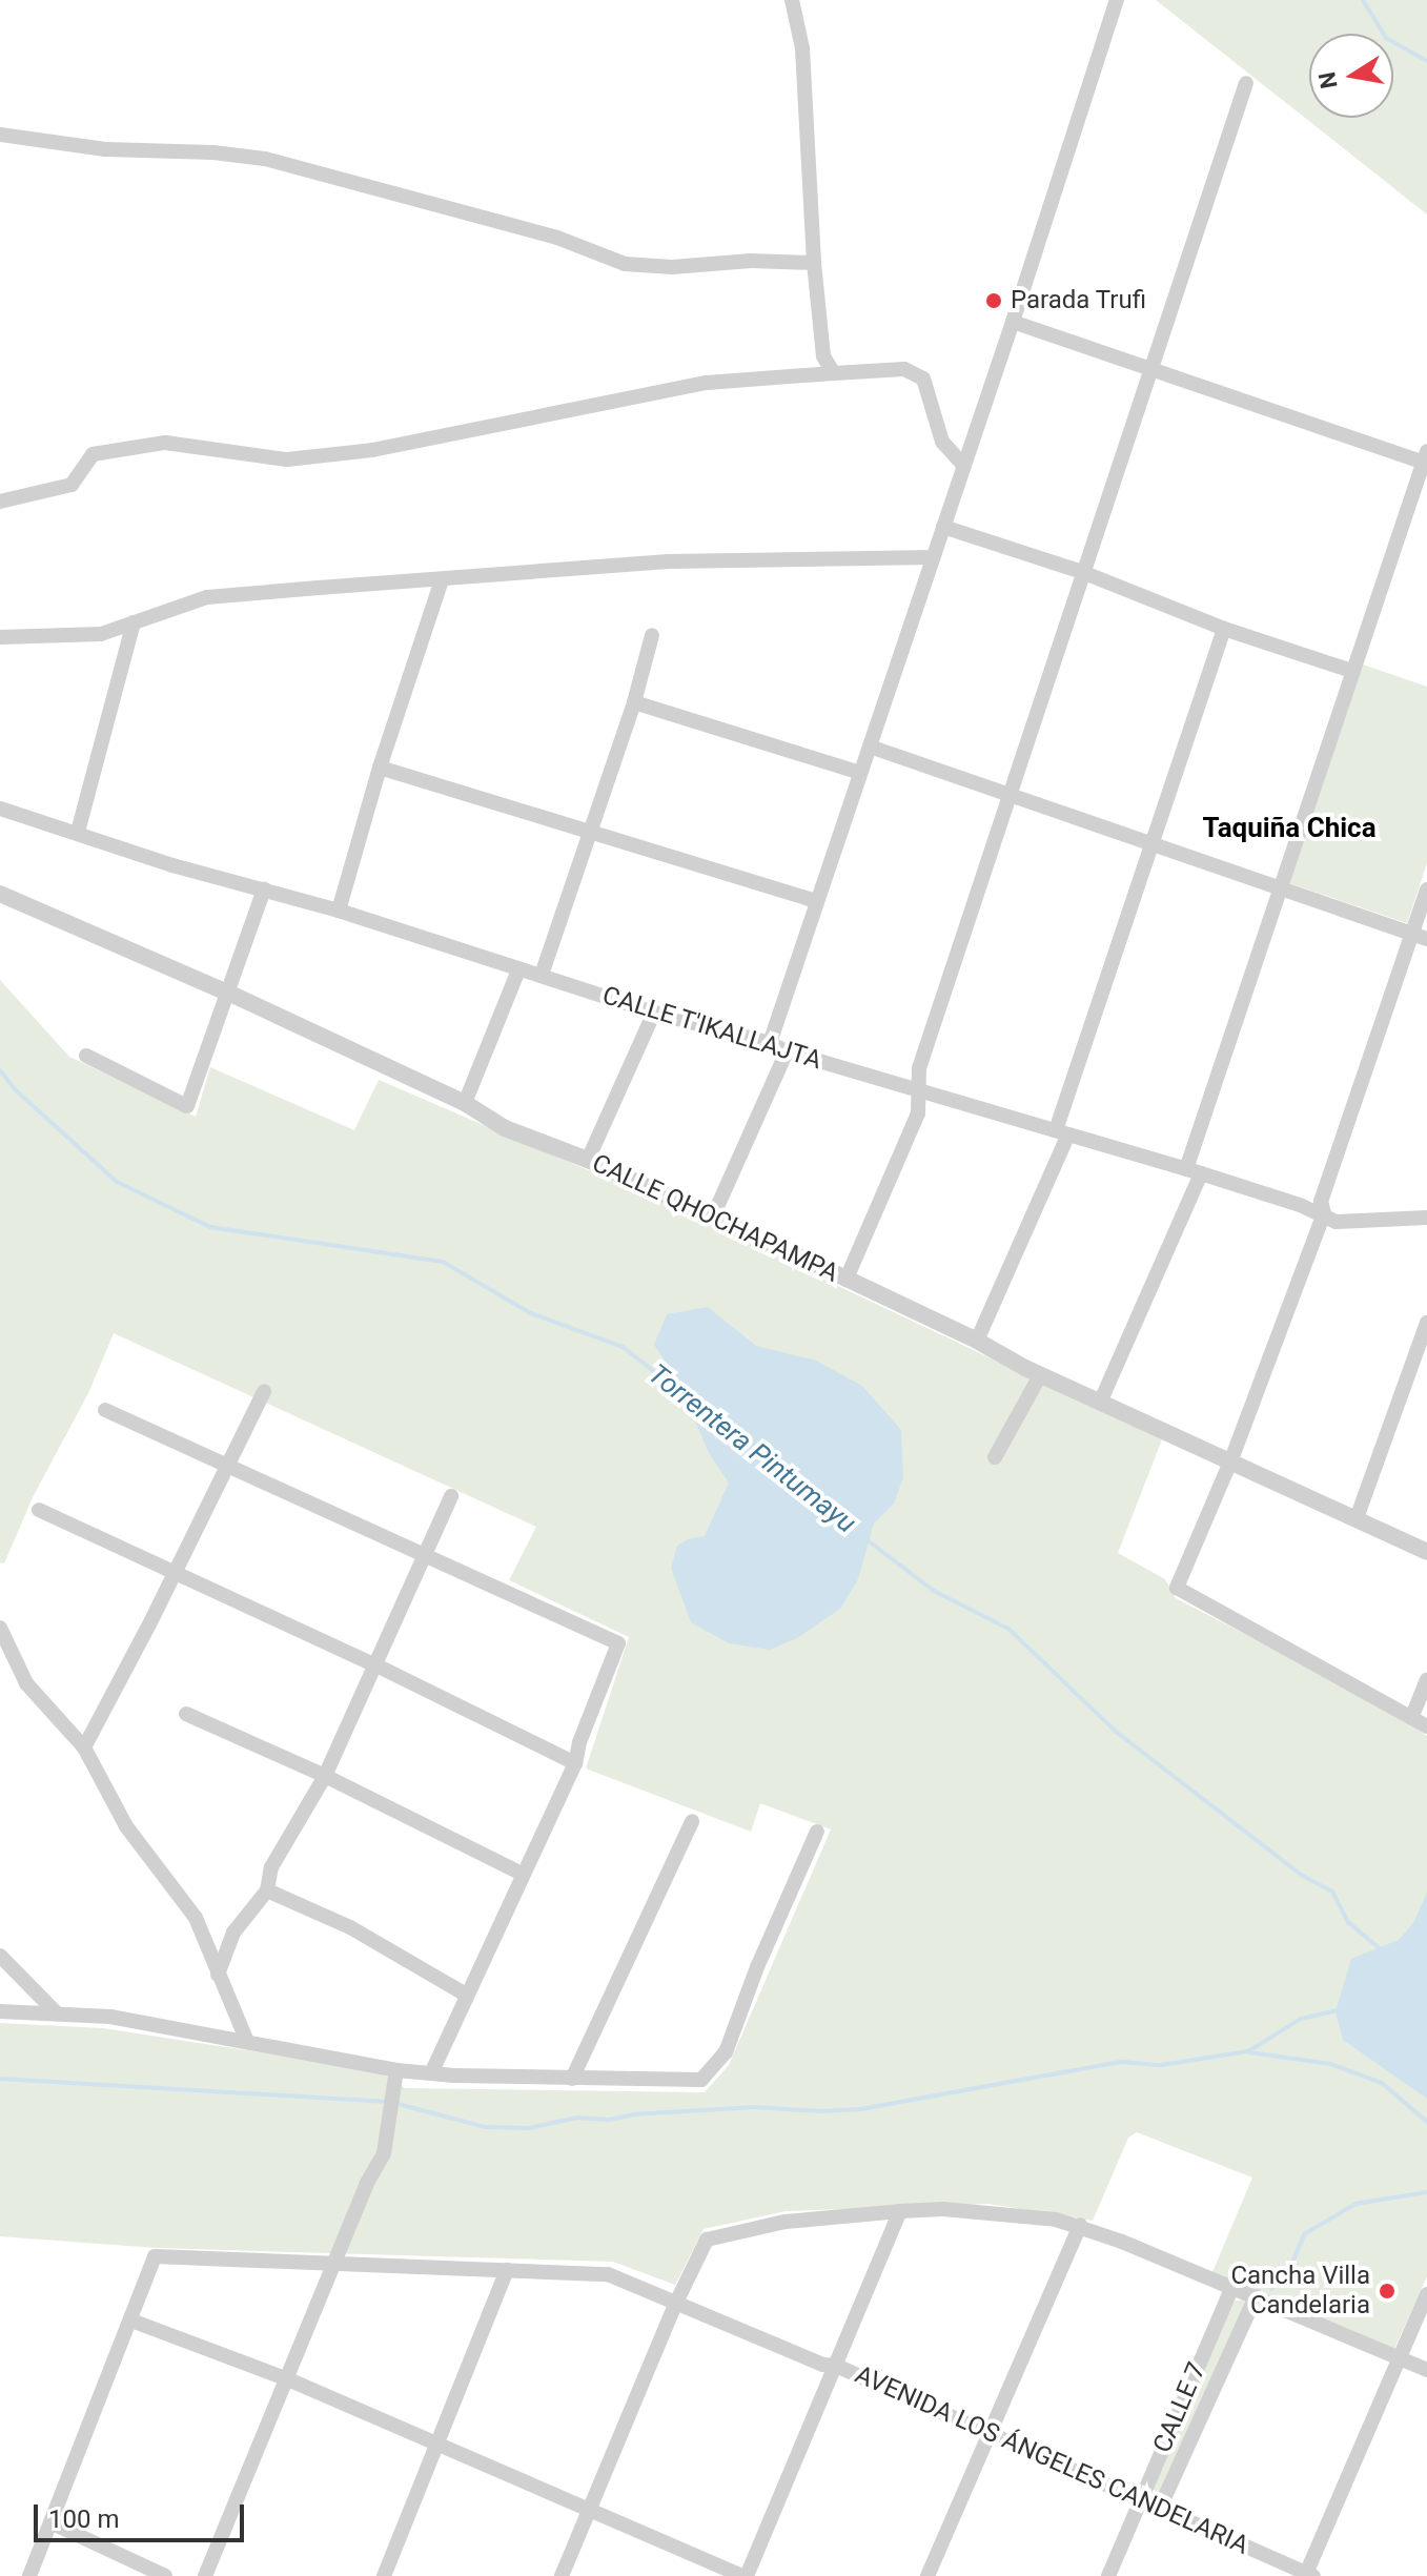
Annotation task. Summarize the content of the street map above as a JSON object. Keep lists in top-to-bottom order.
{
  "streets": {
    "street": [
      "CALLE T'IKALLAJTA",
      "CALLE QHOCHAPAMPA",
      "CALLE 7",
      "AVENIDA LOS ÁNGELES CANDELARIA"
    ]
  },
  "crossings": [
    ["CALLE 7", "AVENIDA LOS ÁNGELES CANDELARIA"]
  ],
  "districts": ["Taquiña Chica"],
  "water": ["Torrentera Pintumayu"],
  "places": ["Parada Trufi", "Cancha Villa Candelaria"],
  "scale_bar": "100 m",
  "north": "left"
}
